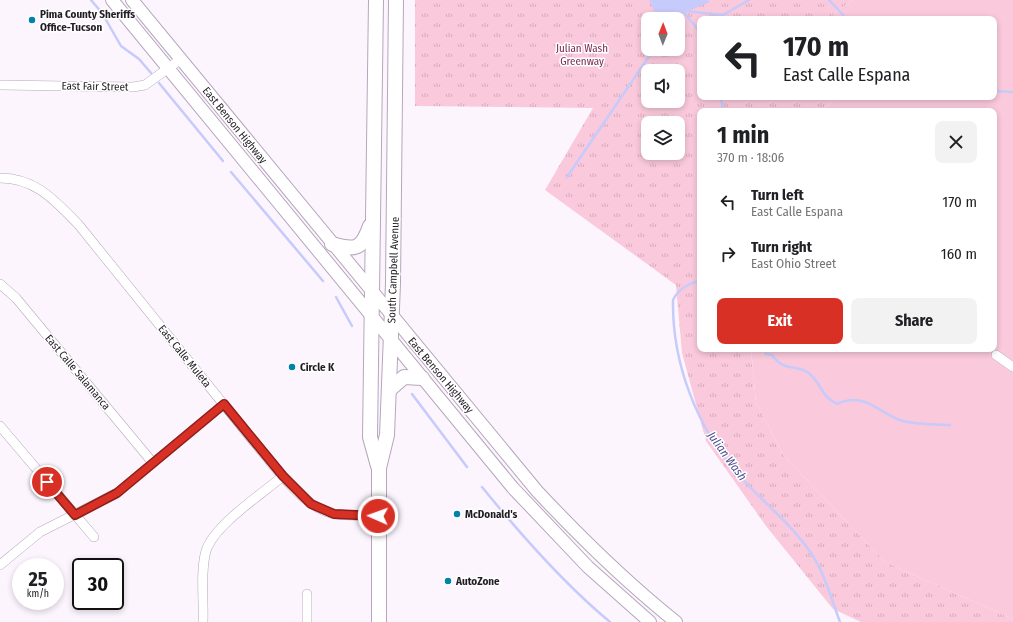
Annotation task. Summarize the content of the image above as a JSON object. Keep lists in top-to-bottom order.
{
  "streets": {
    "main road": ["East Benson Highway", "South Campbell Avenue"],
    "street": ["East Fair Street", "East Calle Muleta", "East Calle Salamanca"]
  },
  "crossings": [
    ["East Fair Street", "East Benson Highway"],
    ["East Benson Highway", "South Campbell Avenue"],
    ["South Campbell Avenue", "East Calle Muleta"]
  ],
  "water": ["Julian Wash"],
  "parks": ["Julian Wash Greenway"],
  "places": [
    "Pima County Sheriffs Office-Tucson",
    "Circle K",
    "McDonald's",
    "AutoZone"
  ],
  "north": "top",
  "page": {
    "turn": ["170 m", "East Calle Espana"],
    "heading": ["1 min", "370 m · 18:06"],
    "list": [
      {
        "name": "Turn left",
        "note": "East Calle Espana",
        "value": "170 m"
      },
      {
        "name": "Turn right",
        "note": "East Ohio Street",
        "value": "160 m"
      }
    ],
    "buttons": ["Exit", "Share"],
    "speed": "25 km/h",
    "limit": "30"
  }
}
